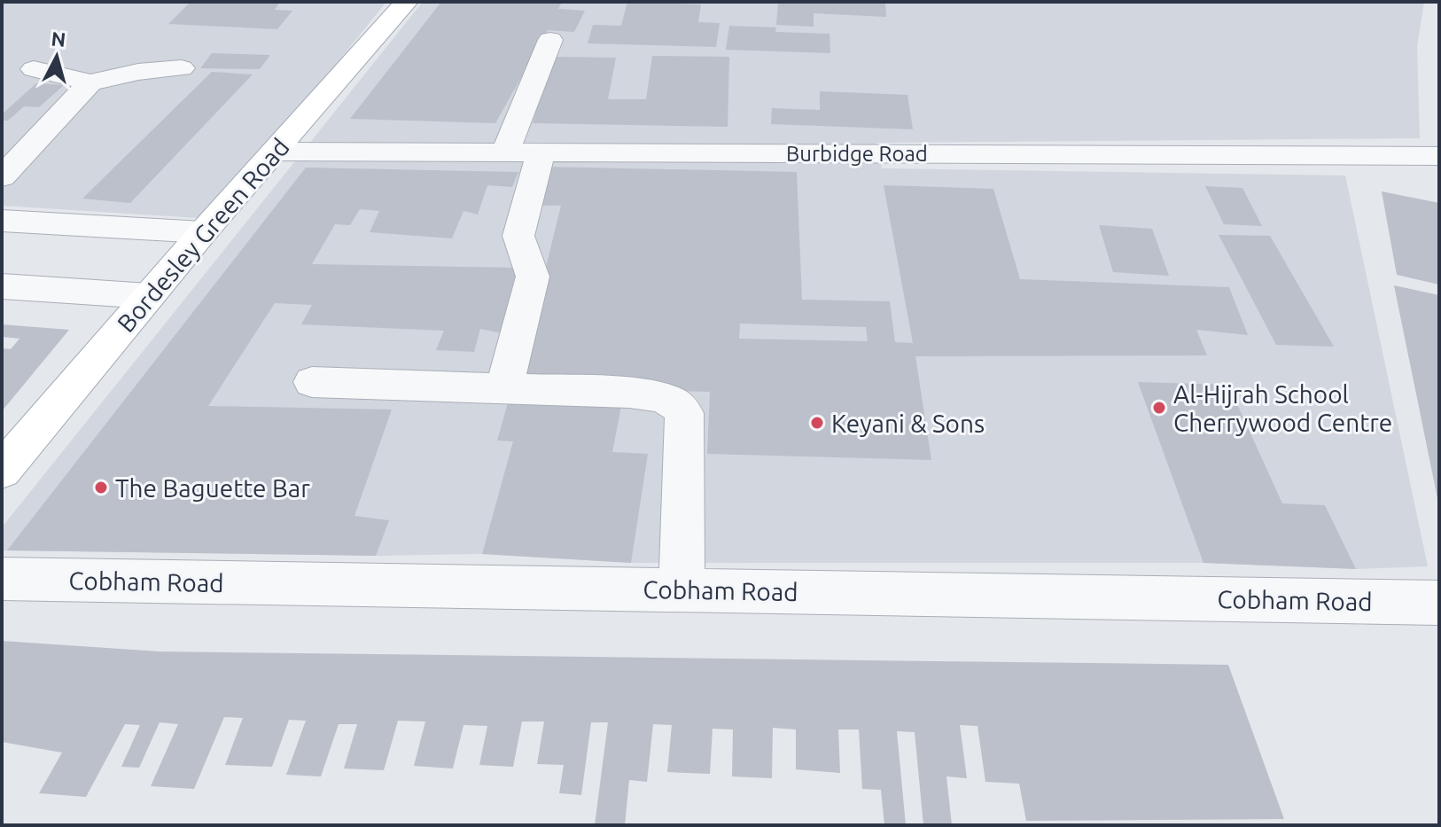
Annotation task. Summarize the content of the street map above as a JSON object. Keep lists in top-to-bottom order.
{
  "streets": {
    "main road": ["Bordesley Green Road"],
    "street": ["Burbidge Road", "Cobham Road"]
  },
  "crossings": [
    ["Burbidge Road", "Bordesley Green Road"]
  ],
  "places": ["Al-Hijrah School Cherrywood Centre", "Keyani & Sons", "The Baguette Bar"],
  "north": "top"
}
